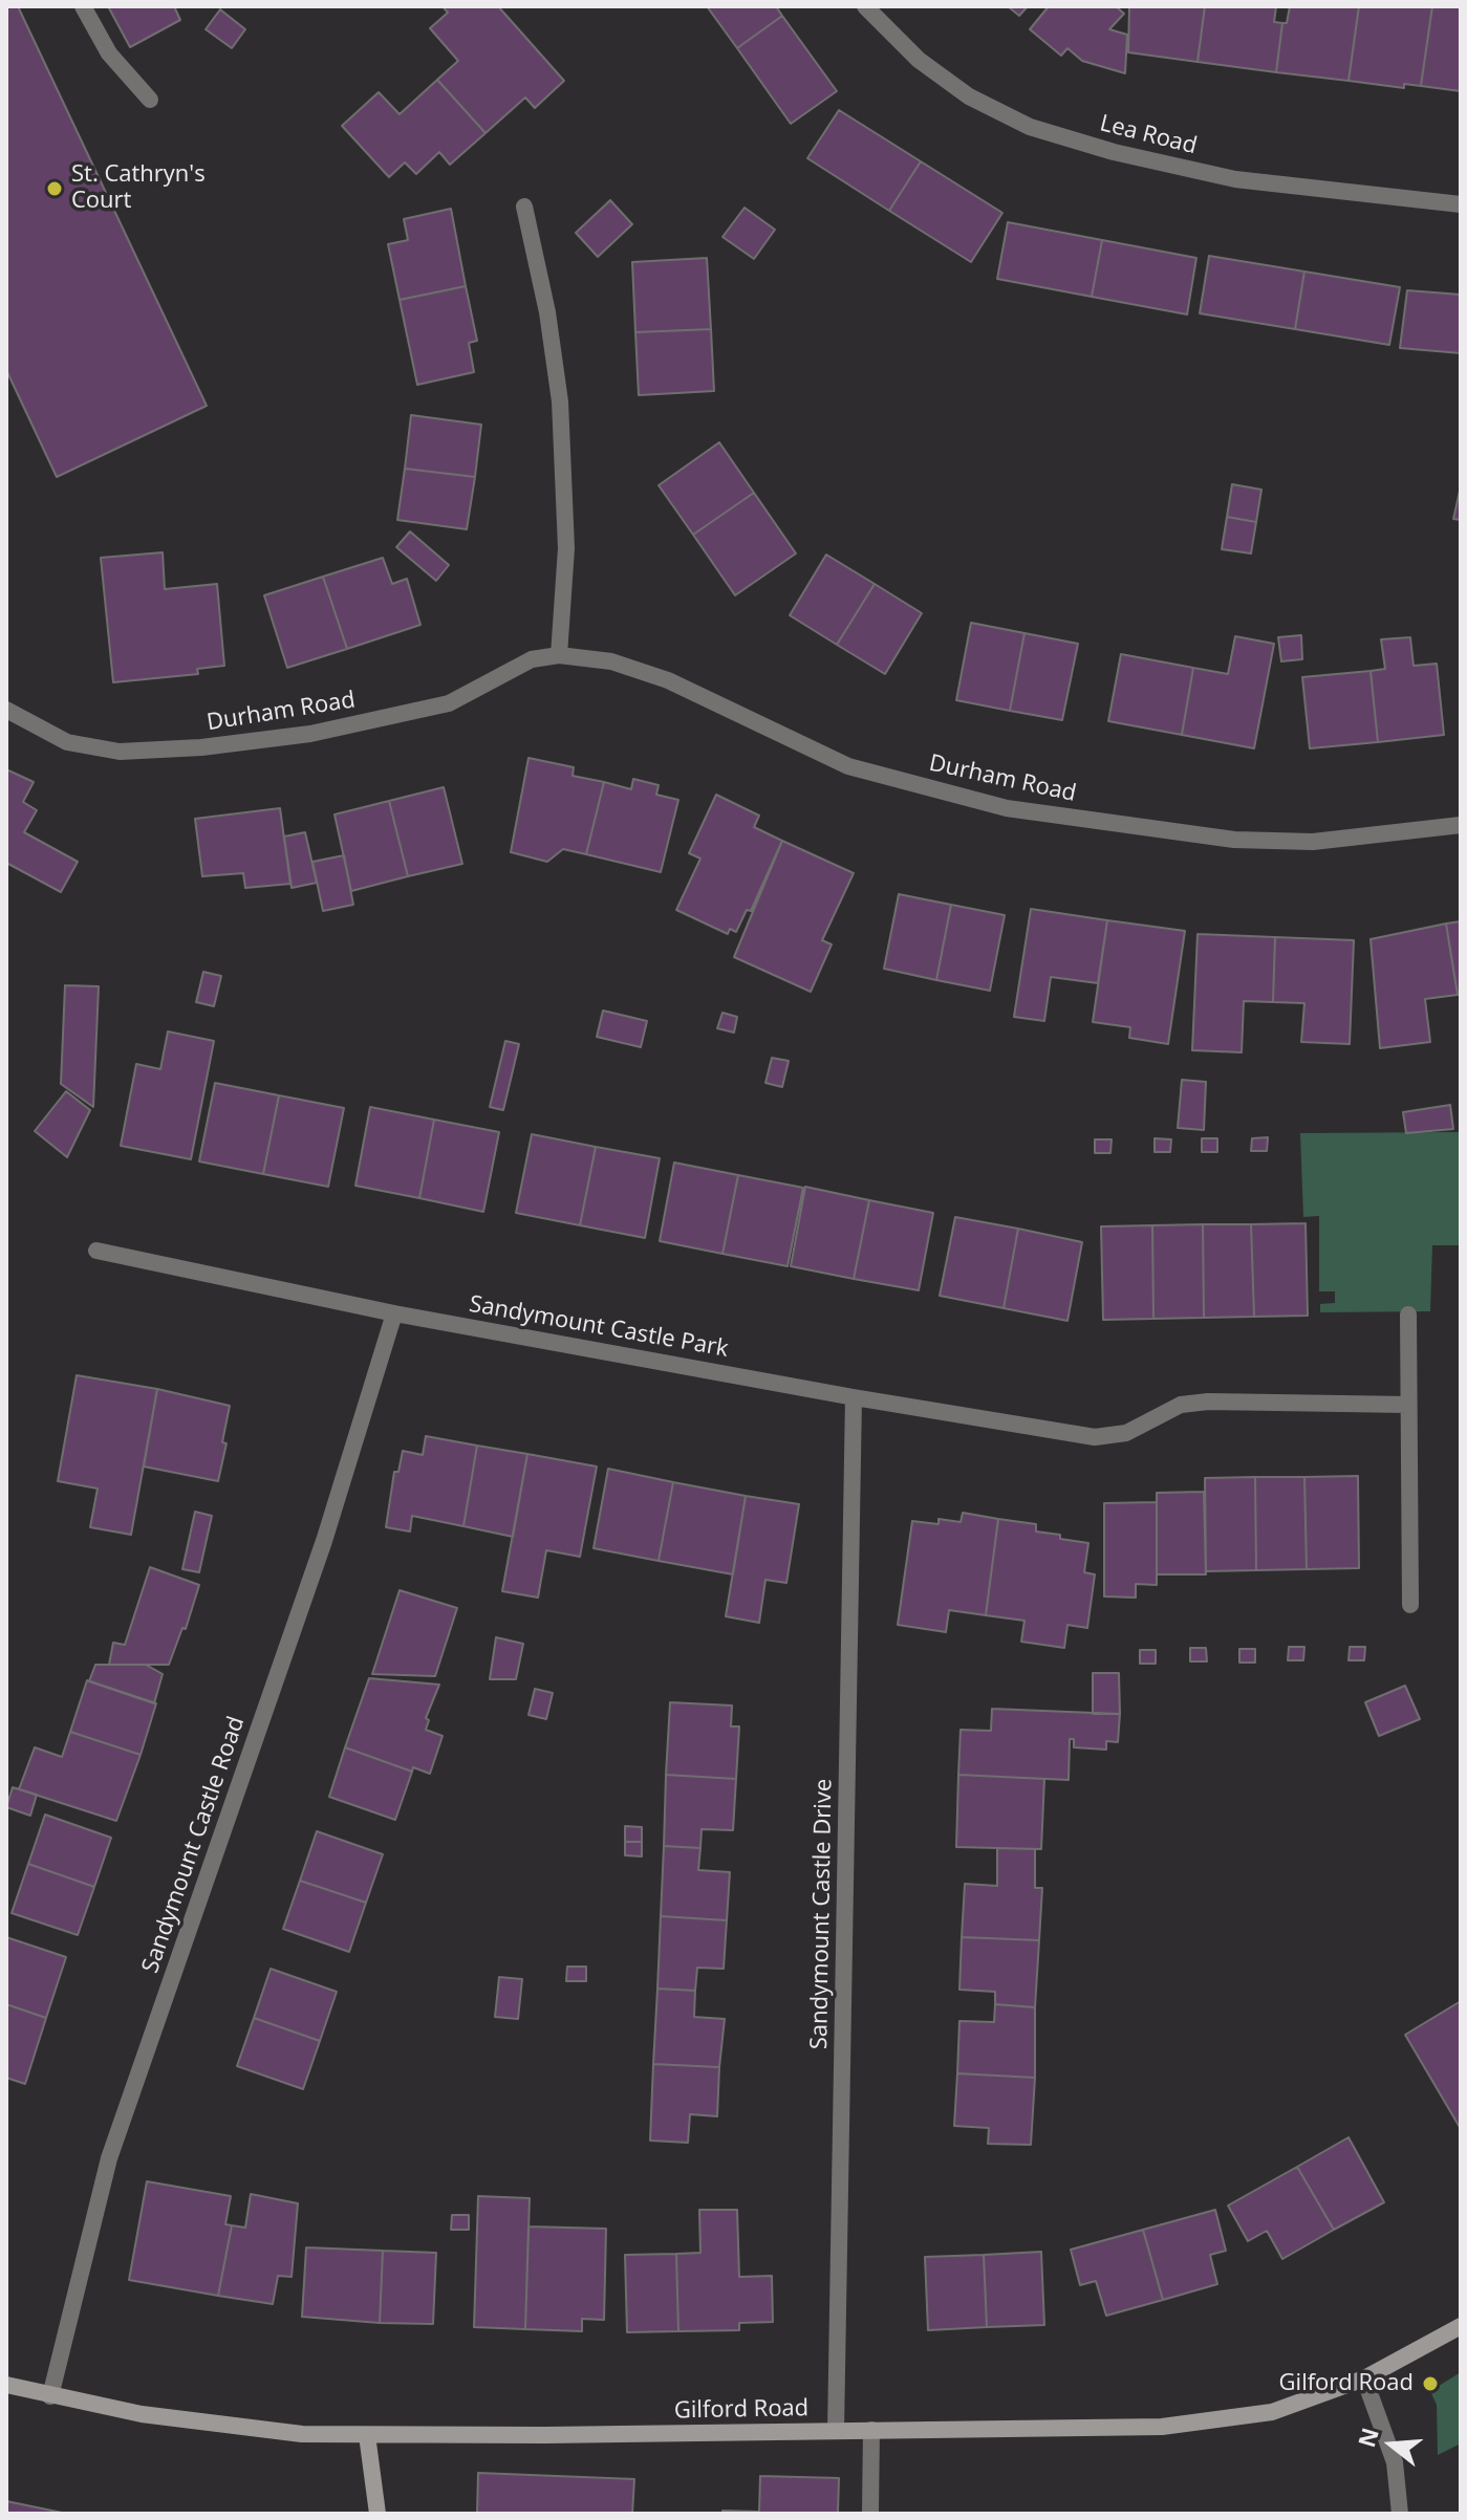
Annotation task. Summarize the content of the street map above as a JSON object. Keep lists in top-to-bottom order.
{
  "streets": {
    "street": [
      "Lea Road",
      "Durham Road",
      "Sandymount Castle Park",
      "Sandymount Castle Road",
      "Sandymount Castle Drive",
      "Gilford Road"
    ]
  },
  "crossings": [
    ["Sandymount Castle Park", "Sandymount Castle Road"],
    ["Sandymount Castle Park", "Sandymount Castle Drive"],
    ["Sandymount Castle Road", "Gilford Road"],
    ["Sandymount Castle Drive", "Gilford Road"]
  ],
  "places": ["St. Cathryn's Court", "Gilford Road"],
  "north": "left"
}
